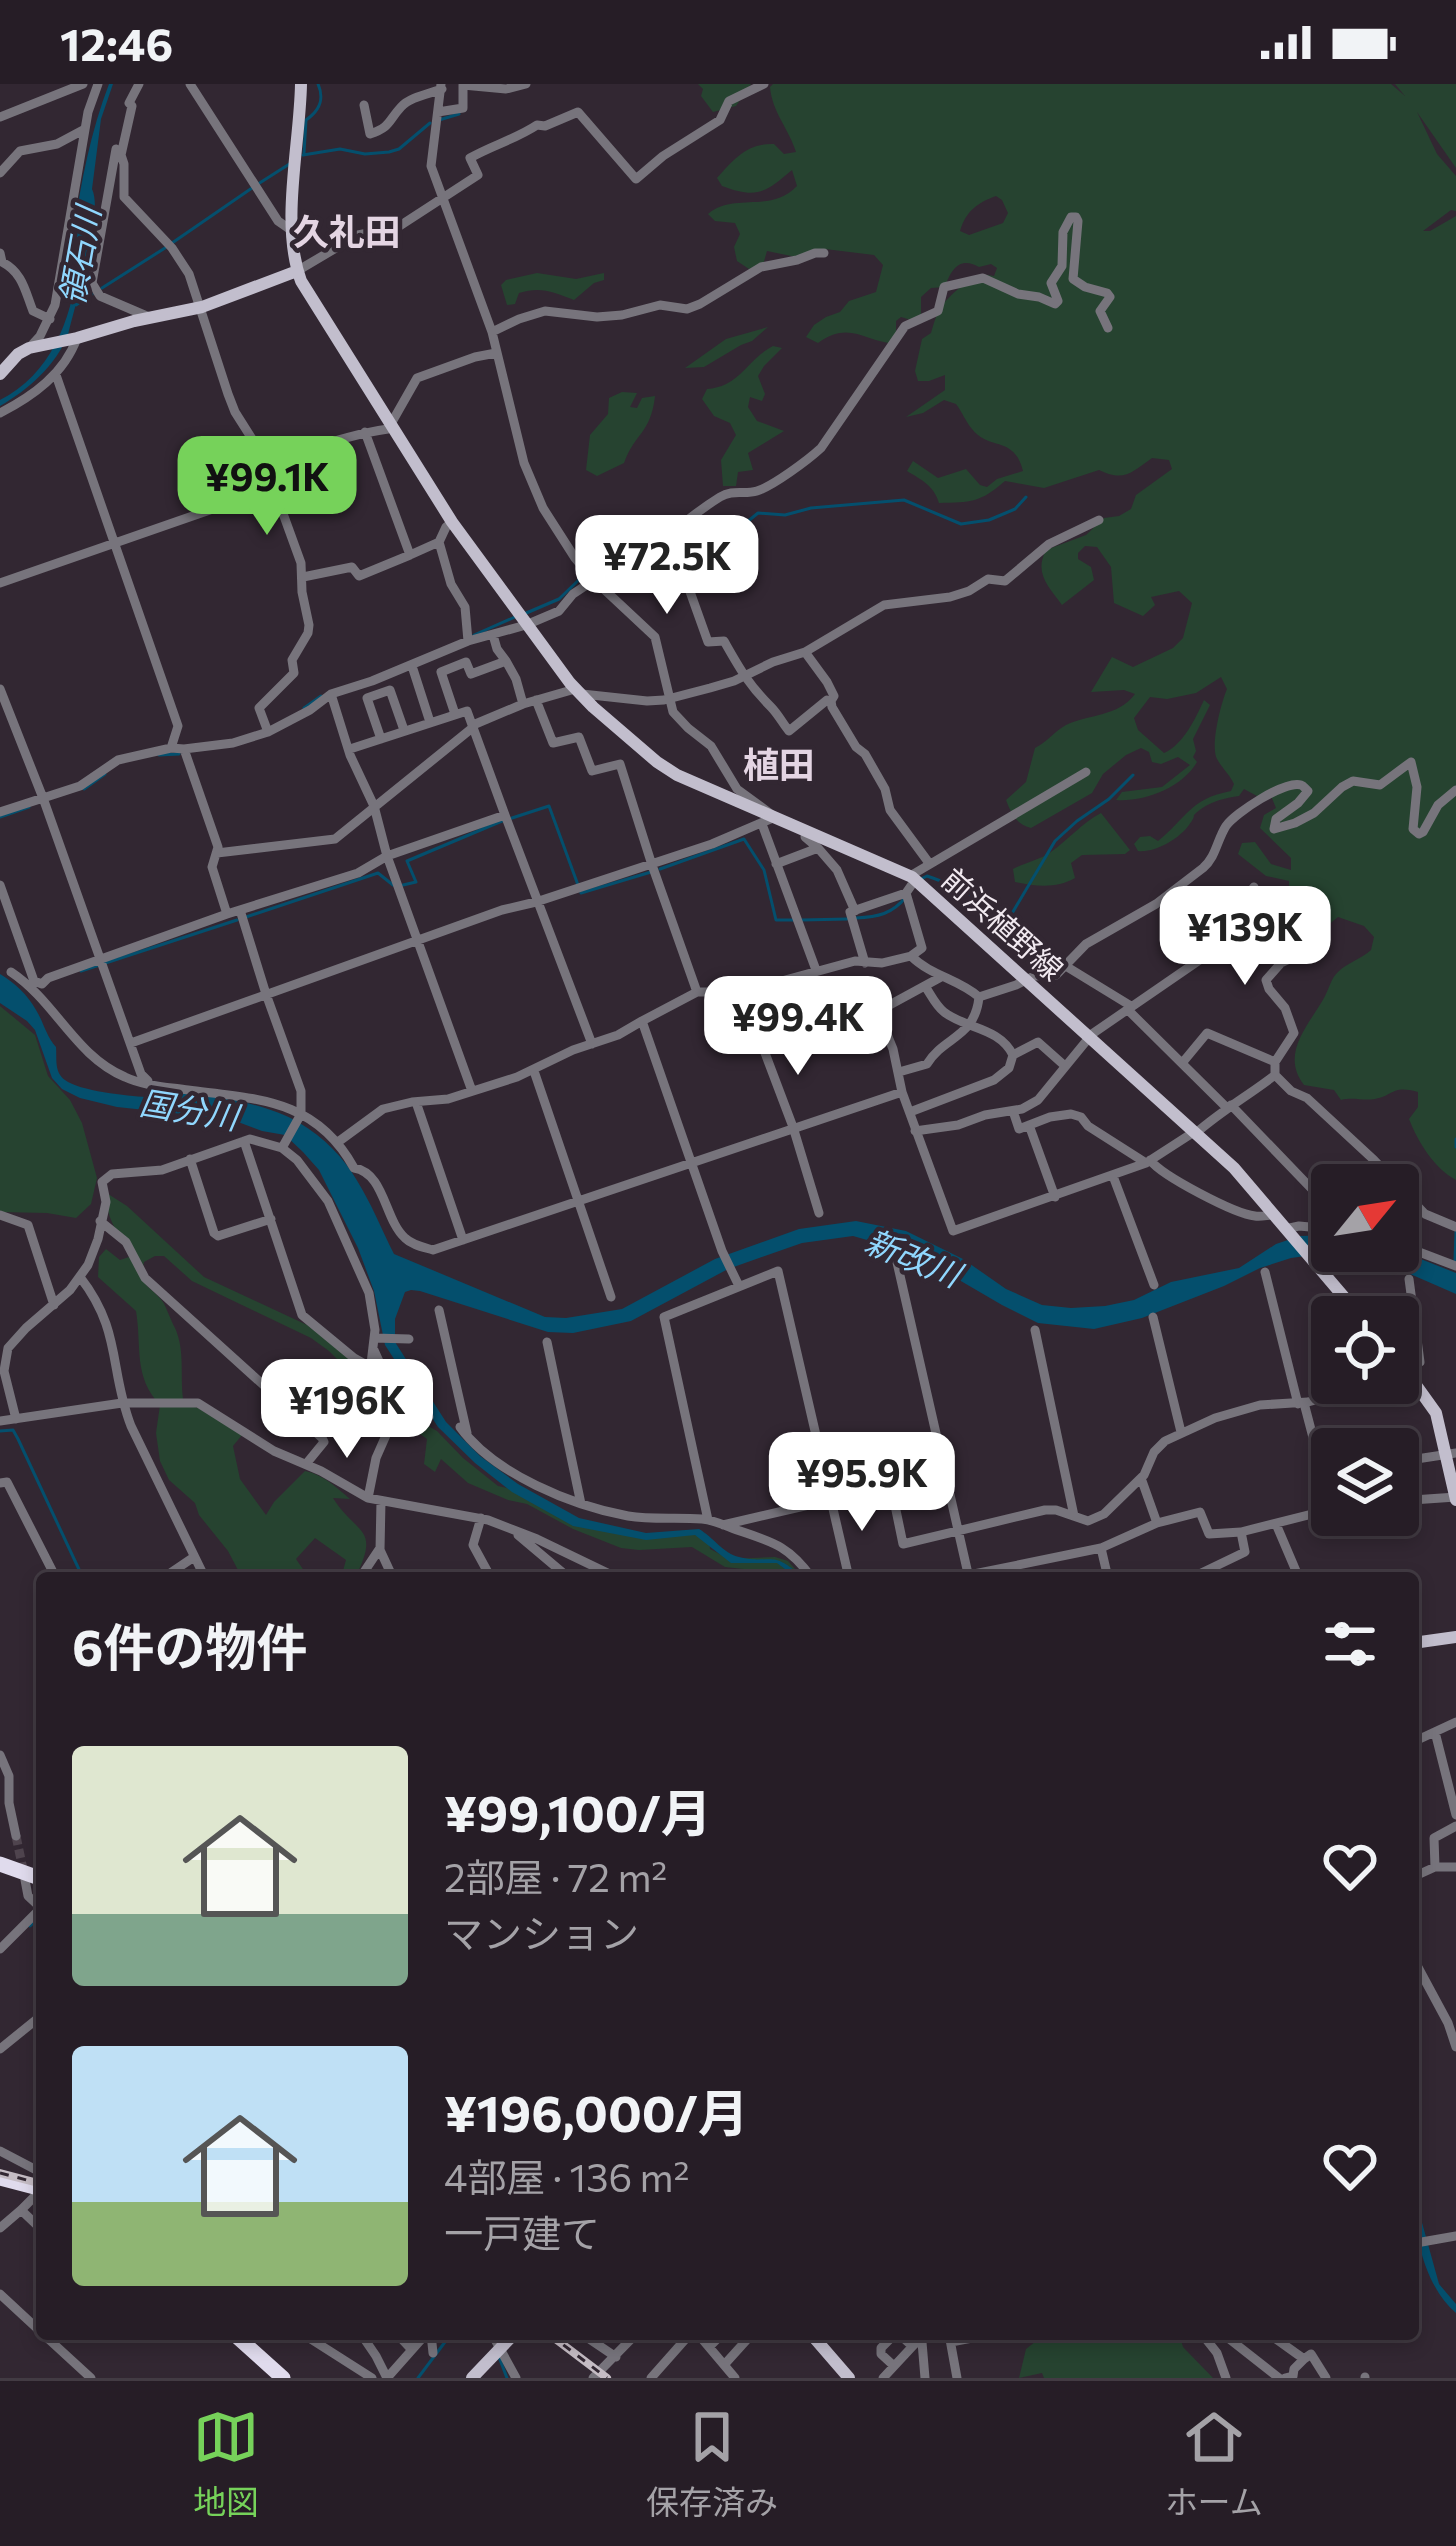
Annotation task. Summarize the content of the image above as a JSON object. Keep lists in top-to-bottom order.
{
  "streets": {
    "main road": ["前浜植野線"]
  },
  "districts": ["久礼田", "植田"],
  "water": ["領石川", "国分川", "新改川"],
  "north": "top right",
  "page": {
    "status": "12:46",
    "price": [
      "¥99.1K",
      "¥72.5K",
      "¥139K",
      "¥99.4K",
      "¥196K",
      "¥95.9K"
    ],
    "heading": "6件の物件",
    "list": [
      {
        "name": "¥99,100/月",
        "note": "2部屋 · 72 m² · マンション"
      },
      {
        "name": "¥196,000/月",
        "note": "4部屋 · 136 m² · 一戸建て"
      }
    ],
    "tabs": ["地図", "保存済み", "ホーム"]
  }
}
